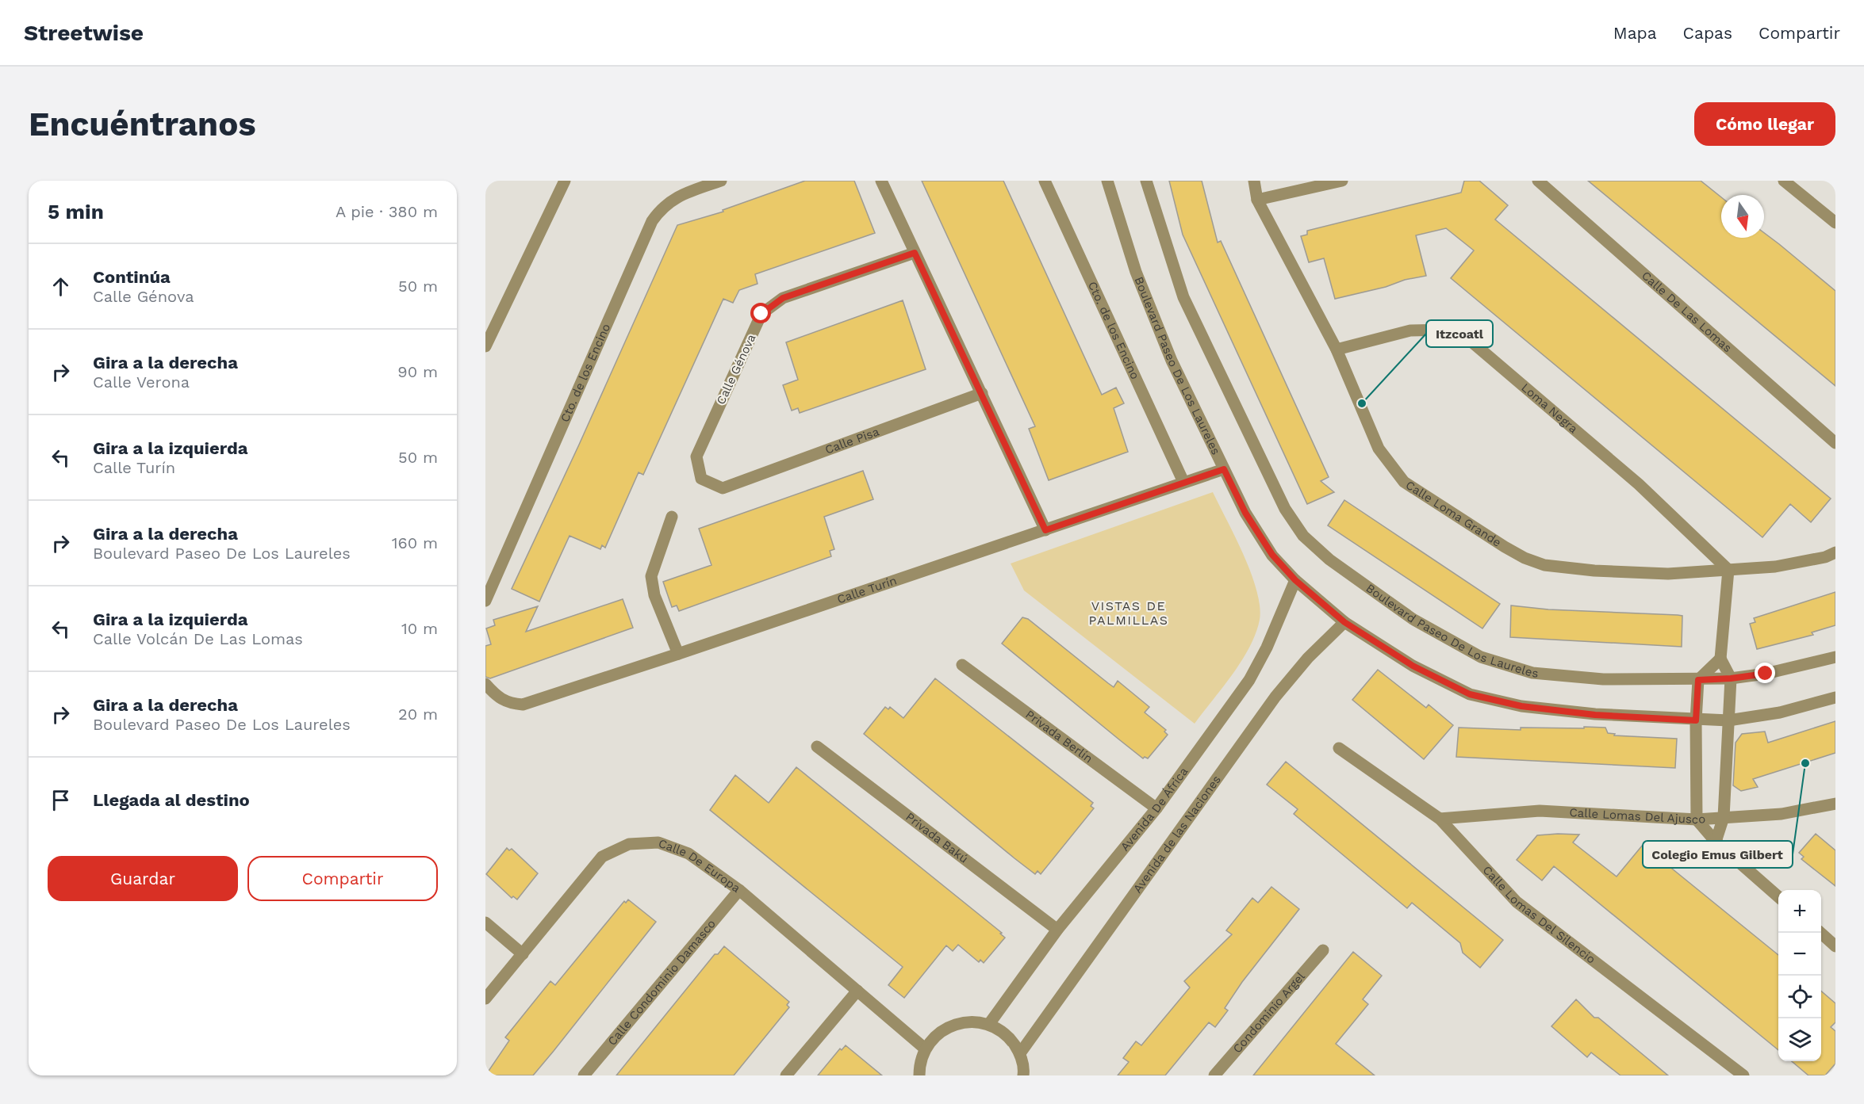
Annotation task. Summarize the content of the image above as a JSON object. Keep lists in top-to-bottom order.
{
  "streets": {
    "street": [
      "Calle De Las Lomas",
      "Cto. de los Encino",
      "Boulevard Paseo De Los Laureles",
      "Calle Génova",
      "Loma Negra",
      "Calle Pisa",
      "Calle Loma Grande",
      "Calle Turín",
      "Privada Berlín",
      "Avenida De África",
      "Calle Lomas Del Ajusco",
      "Avenida de las Naciones",
      "Privada Bakú",
      "Calle De Europa",
      "Calle Lomas Del Silencio",
      "Calle Condominio Damasco",
      "Condominio Argel"
    ]
  },
  "crossings": [
    ["Cto. de los Encino", "Calle Turín"],
    ["Boulevard Paseo De Los Laureles", "Calle Turín"],
    ["Boulevard Paseo De Los Laureles", "Avenida De África"],
    ["Boulevard Paseo De Los Laureles", "Avenida de las Naciones"],
    ["Calle Génova", "Calle Pisa"],
    ["Loma Negra", "Calle Loma Grande"],
    ["Privada Berlín", "Avenida De África"],
    ["Avenida De África", "Privada Bakú"],
    ["Calle Lomas Del Ajusco", "Calle Lomas Del Silencio"],
    ["Calle De Europa", "Calle Condominio Damasco"]
  ],
  "districts": ["VISTAS DE PALMILLAS"],
  "places": ["Itzcoatl", "Colegio Emus Gilbert"],
  "north": "bottom",
  "page": {
    "header": "Streetwise",
    "nav": ["Mapa", "Capas", "Compartir"],
    "buttons": [
      "Cómo llegar",
      ["Guardar", "Compartir"]
    ],
    "title": "Encuéntranos",
    "heading": ["5 min", "A pie · 380 m"],
    "list": [
      ["Continúa", "Calle Génova", "50 m"],
      ["Gira a la derecha", "Calle Verona", "90 m"],
      ["Gira a la izquierda", "Calle Turín", "50 m"],
      ["Gira a la derecha", "Boulevard Paseo De Los Laureles", "160 m"],
      ["Gira a la izquierda", "Calle Volcán De Las Lomas", "10 m"],
      ["Gira a la derecha", "Boulevard Paseo De Los Laureles", "20 m"],
      "Llegada al destino"
    ],
    "map_buttons": ["+", "−"]
  }
}
